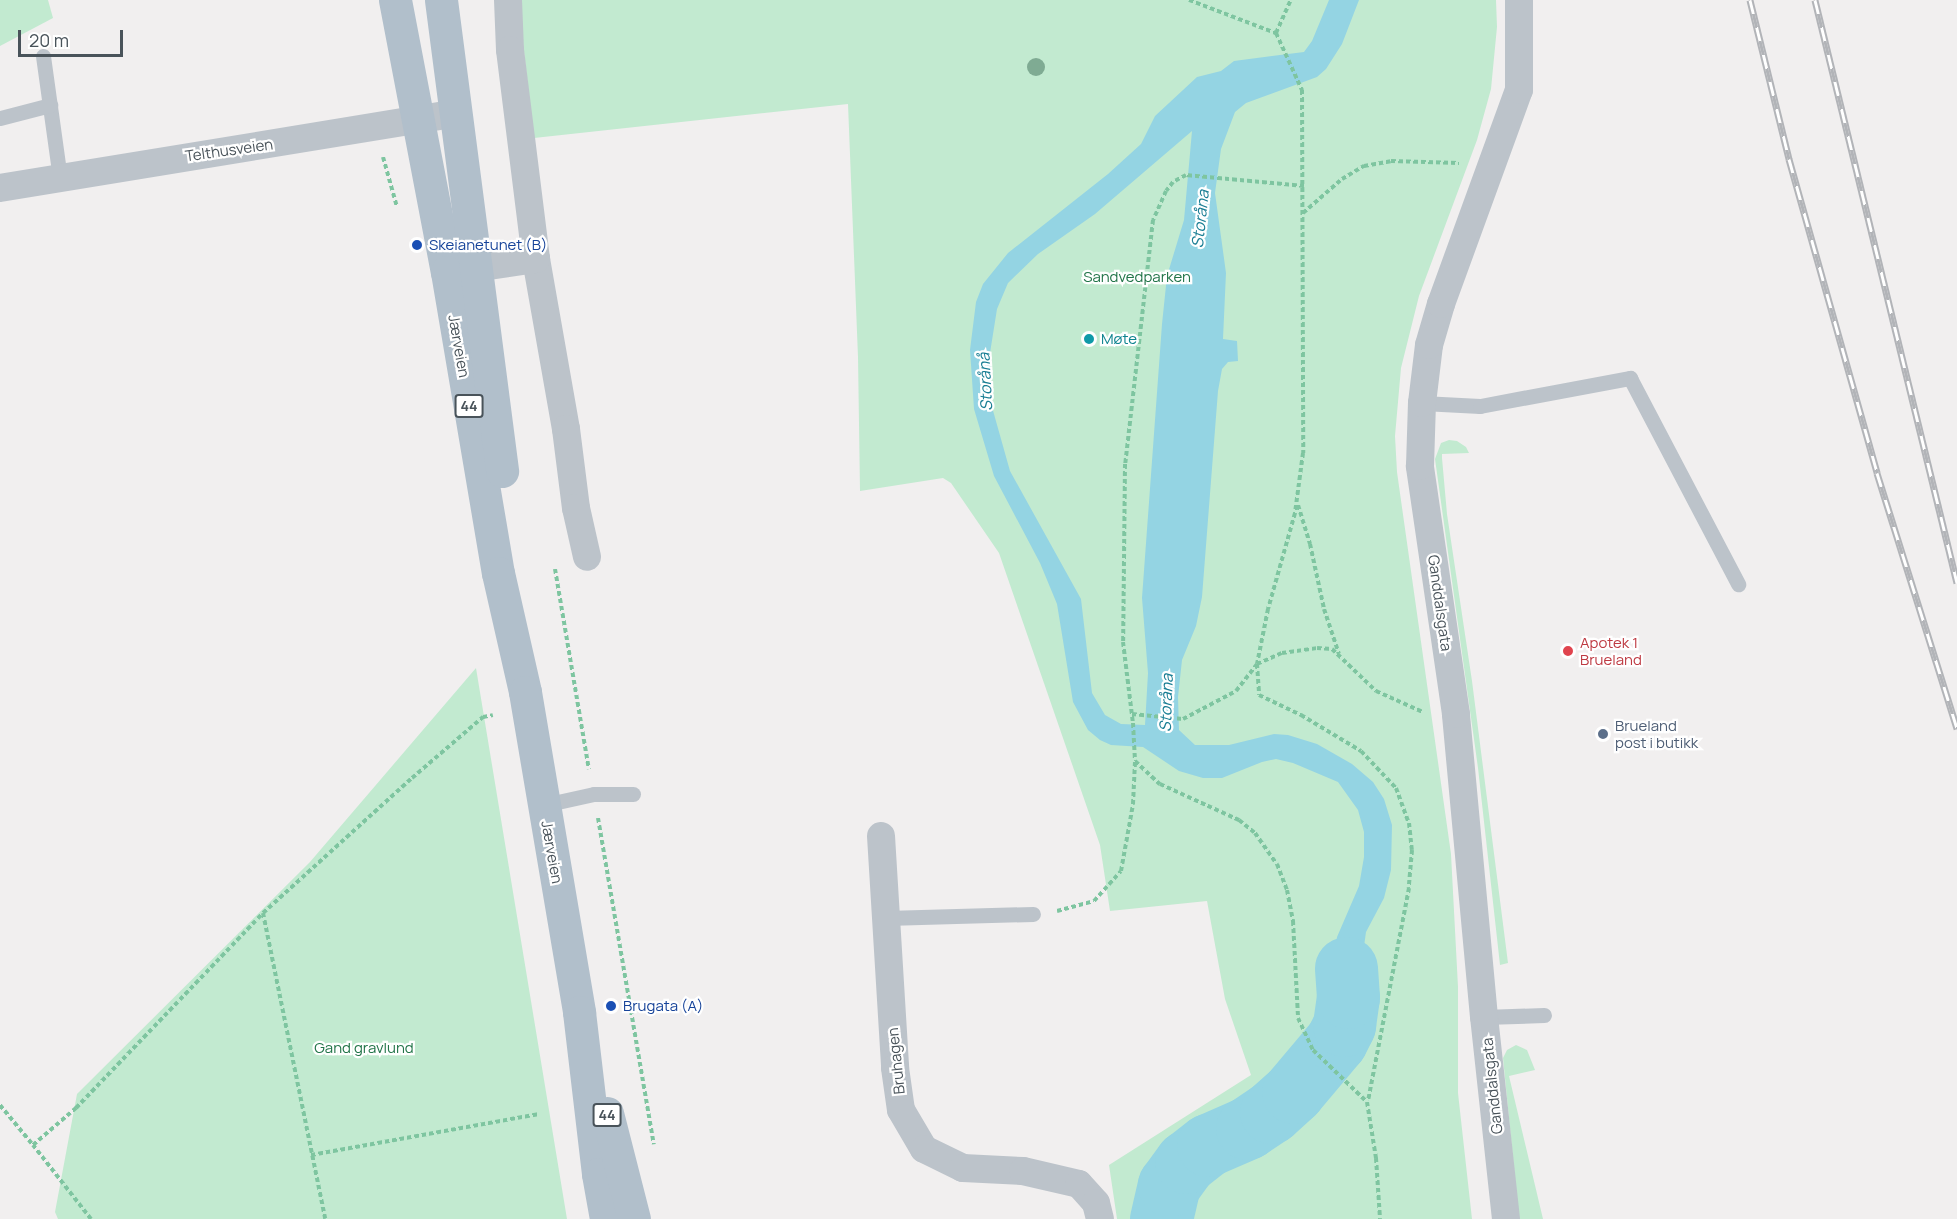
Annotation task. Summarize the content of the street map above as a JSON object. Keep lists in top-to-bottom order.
{
  "streets": {
    "main road": ["Jærveien", "44"],
    "street": ["Telthusveien", "Ganddalsgata", "Bruhagen"]
  },
  "crossings": [
    ["Telthusveien", "Jærveien"]
  ],
  "water": ["Storåna", "Storånå"],
  "parks": ["Sandvedparken", "Gand gravlund"],
  "places": [
    "Skeianetunet (B)",
    "Møte",
    "Apotek 1 Brueland",
    "Brueland post i butikk",
    "Brugata (A)"
  ],
  "scale_bar": "20 m"
}
